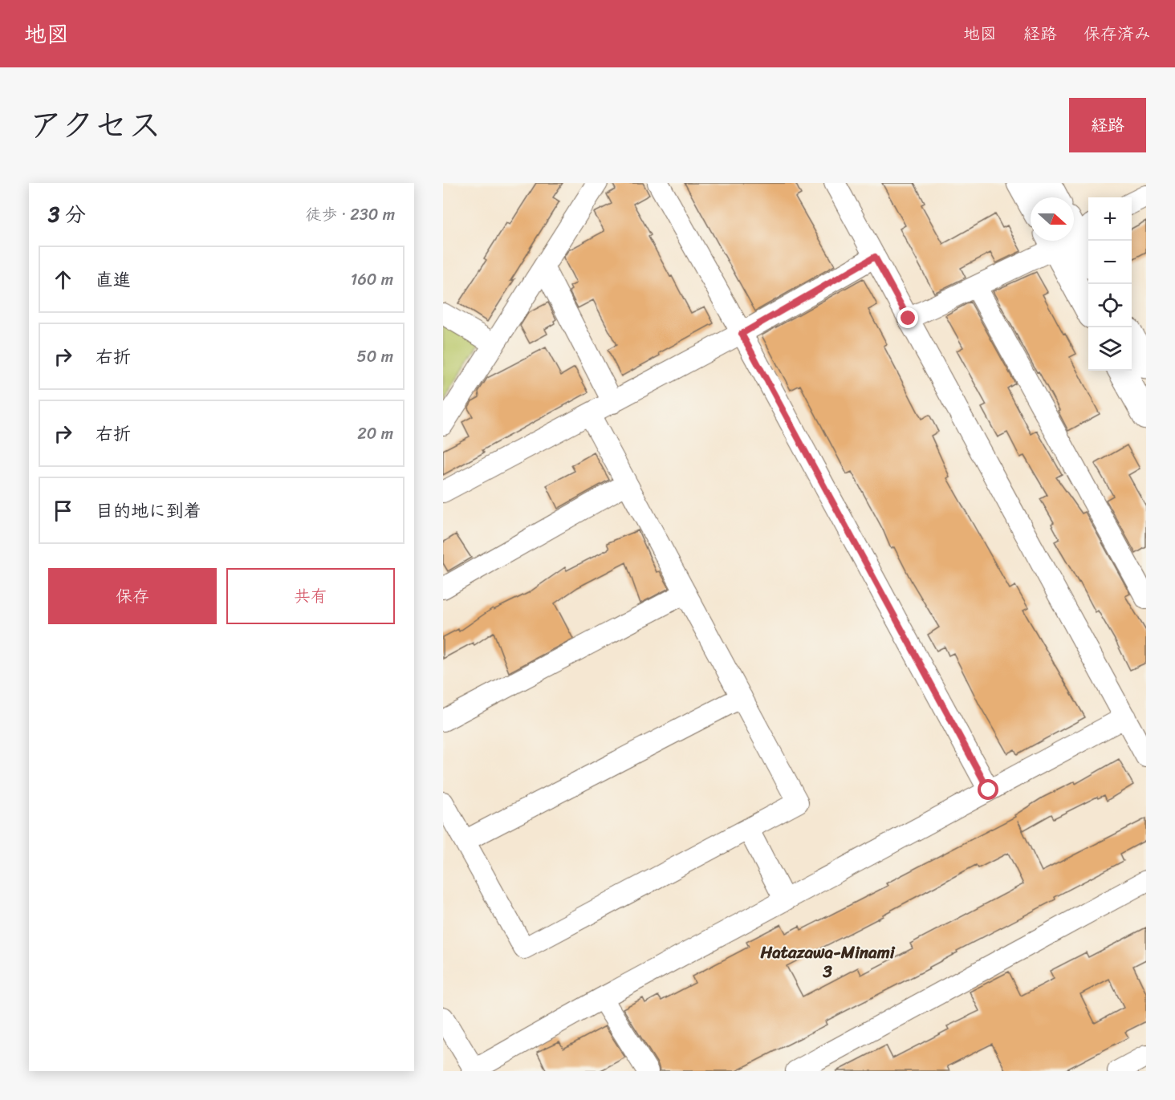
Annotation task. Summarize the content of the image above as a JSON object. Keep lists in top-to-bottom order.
{
  "districts": ["Hatazawa-Minami 3"],
  "north": "right",
  "page": {
    "header": "地図",
    "nav": ["地図", "経路", "保存済み"],
    "title": "アクセス",
    "buttons": [
      "経路",
      ["保存", "共有"]
    ],
    "heading": ["3 分", "徒歩 · 230 m"],
    "map_buttons": ["+", "−"],
    "list": [
      ["直進", "160 m"],
      ["右折", "50 m"],
      ["右折", "20 m"],
      "目的地に到着"
    ]
  }
}
